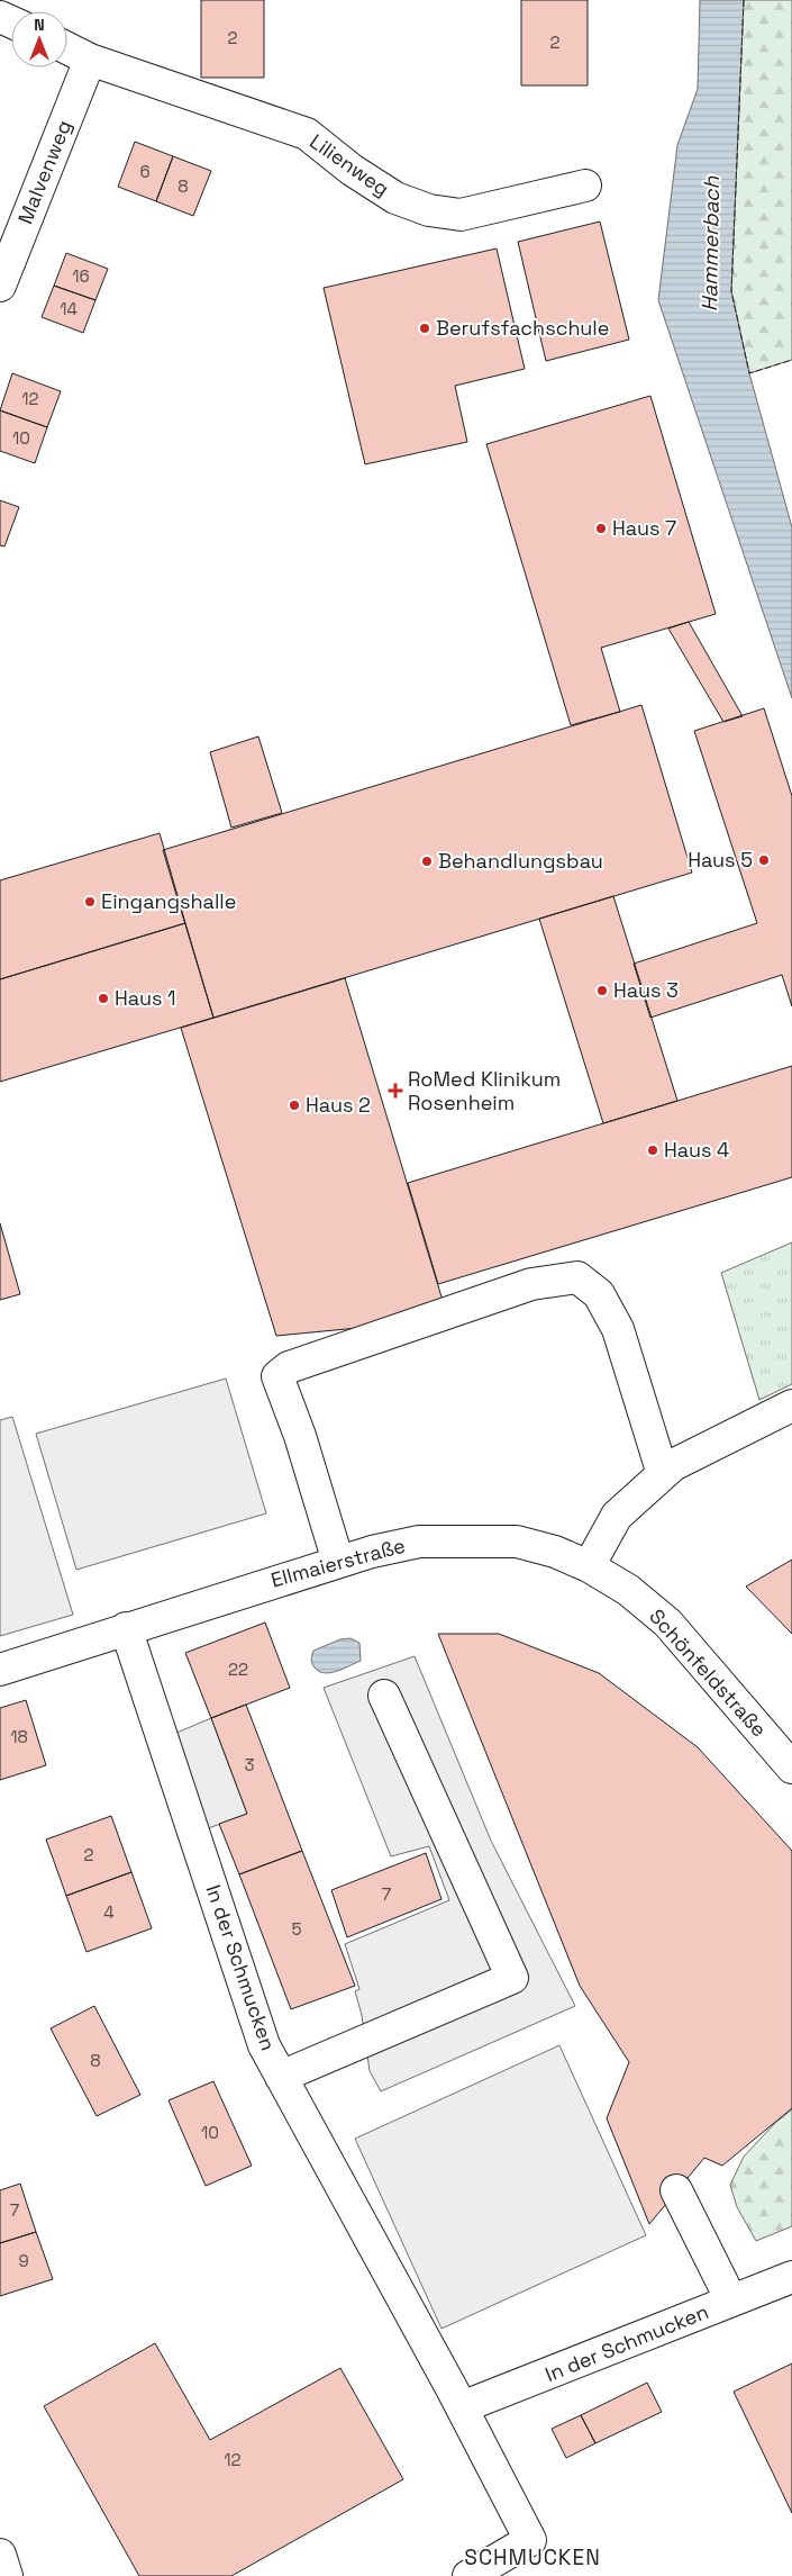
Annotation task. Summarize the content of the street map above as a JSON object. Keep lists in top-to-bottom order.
{
  "streets": {
    "street": [
      "Lilienweg",
      "Malvenweg",
      "Ellmaierstraße",
      "Schönfeldstraße",
      "In der Schmucken"
    ]
  },
  "crossings": [
    ["Lilienweg", "Malvenweg"],
    ["Ellmaierstraße", "Schönfeldstraße"],
    ["Ellmaierstraße", "In der Schmucken"]
  ],
  "districts": ["SCHMUCKEN"],
  "water": ["Hammerbach"],
  "places": {
    "other": [
      "Berufsfachschule",
      "Haus 7",
      "Haus 5",
      "Behandlungsbau",
      "Eingangshalle",
      "Haus 3",
      "Haus 1",
      "Haus 2",
      "Haus 4"
    ],
    "health": ["RoMed Klinikum Rosenheim"]
  },
  "house_numbers": [
    "2",
    "2",
    "6",
    "8",
    "16",
    "14",
    "12",
    "10",
    "22",
    "18",
    "3",
    "2",
    "7",
    "4",
    "5",
    "8",
    "10",
    "7",
    "9",
    "12"
  ],
  "north": "top"
}
